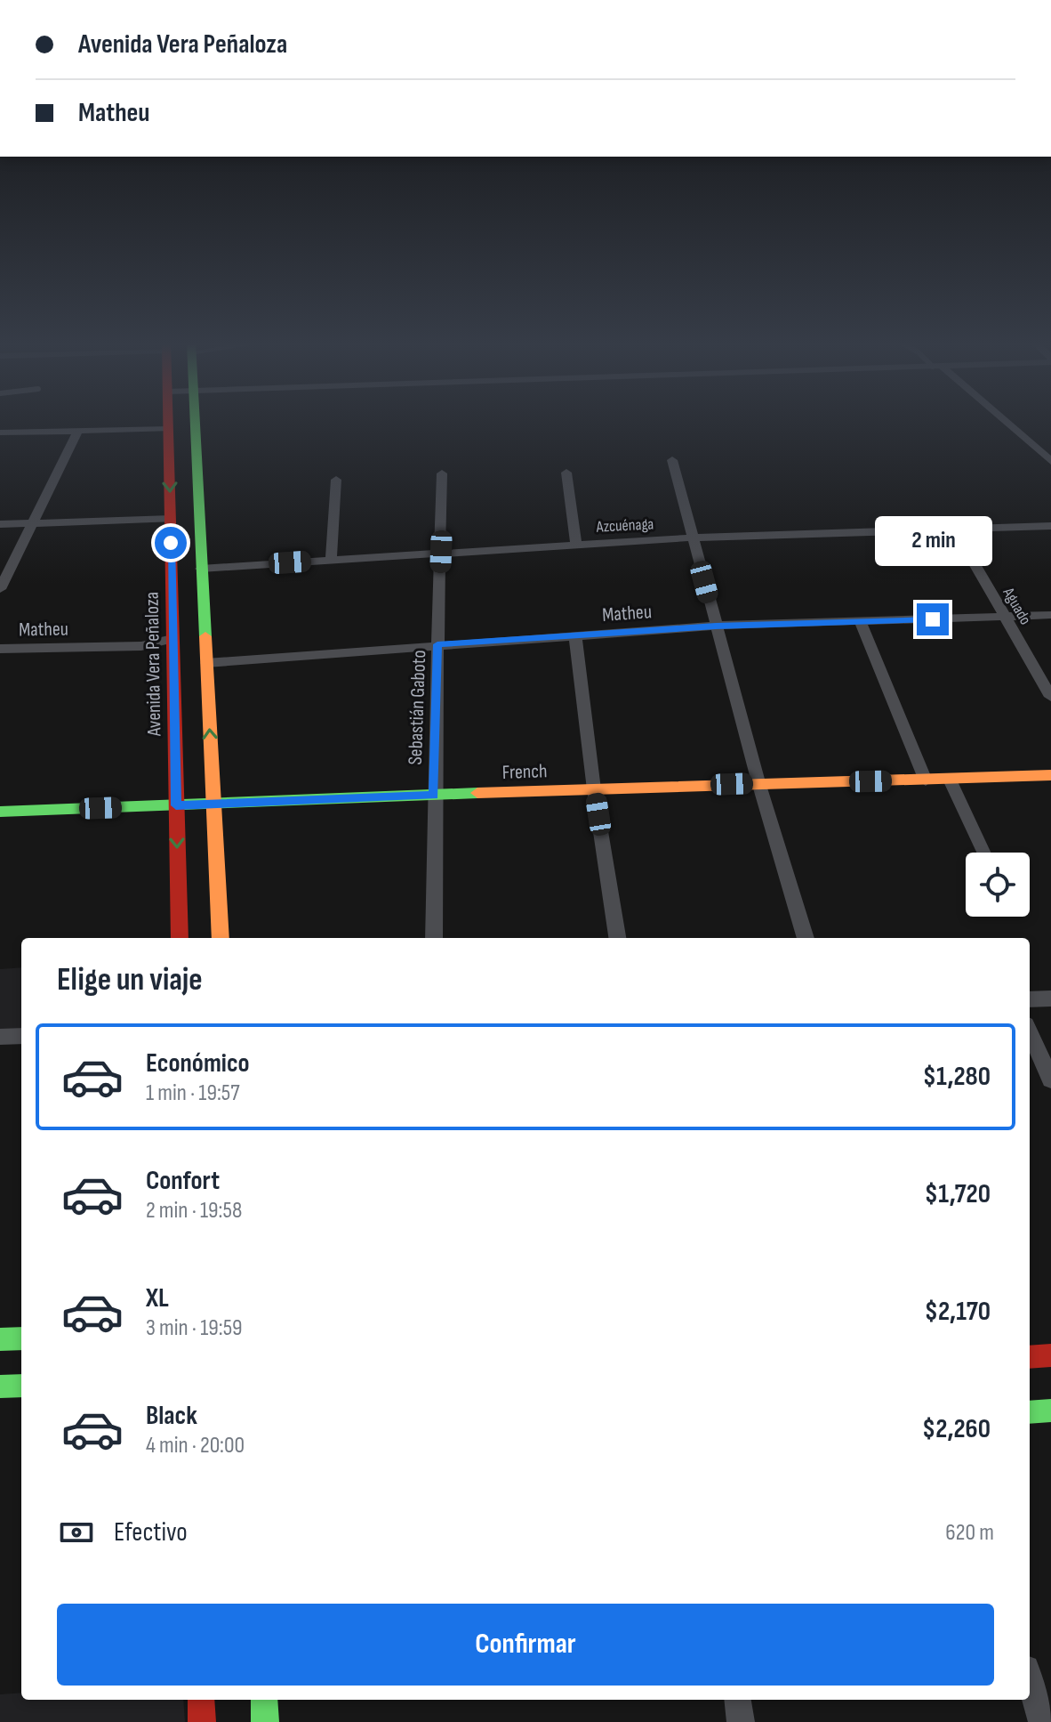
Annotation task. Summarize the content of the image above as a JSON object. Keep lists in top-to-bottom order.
{
  "streets": {
    "main road": ["Avenida Vera Peñaloza", "French"],
    "street": [
      "Azcuénaga",
      "Aguado",
      "Matheu",
      "Sebastián Gaboto"
    ]
  },
  "crossings": [
    ["Azcuénaga", "Aguado"],
    ["Azcuénaga", "Sebastián Gaboto"],
    ["Aguado", "Matheu"],
    ["Matheu", "Avenida Vera Peñaloza"],
    ["Matheu", "Sebastián Gaboto"],
    ["Avenida Vera Peñaloza", "French"],
    ["Sebastián Gaboto", "French"]
  ],
  "page": {
    "banner": ["Avenida Vera Peñaloza", "Matheu"],
    "bubble": "2 min",
    "heading": "Elige un viaje",
    "list": [
      {
        "name": "Económico",
        "note": "1 min · 19:57",
        "value": "$1,280"
      },
      {
        "name": "Confort",
        "note": "2 min · 19:58",
        "value": "$1,720"
      },
      {
        "name": "XL",
        "note": "3 min · 19:59",
        "value": "$2,170"
      },
      {
        "name": "Black",
        "note": "4 min · 20:00",
        "value": "$2,260"
      }
    ],
    "pay": ["Efectivo", "620 m"],
    "buttons": "Confirmar"
  }
}
